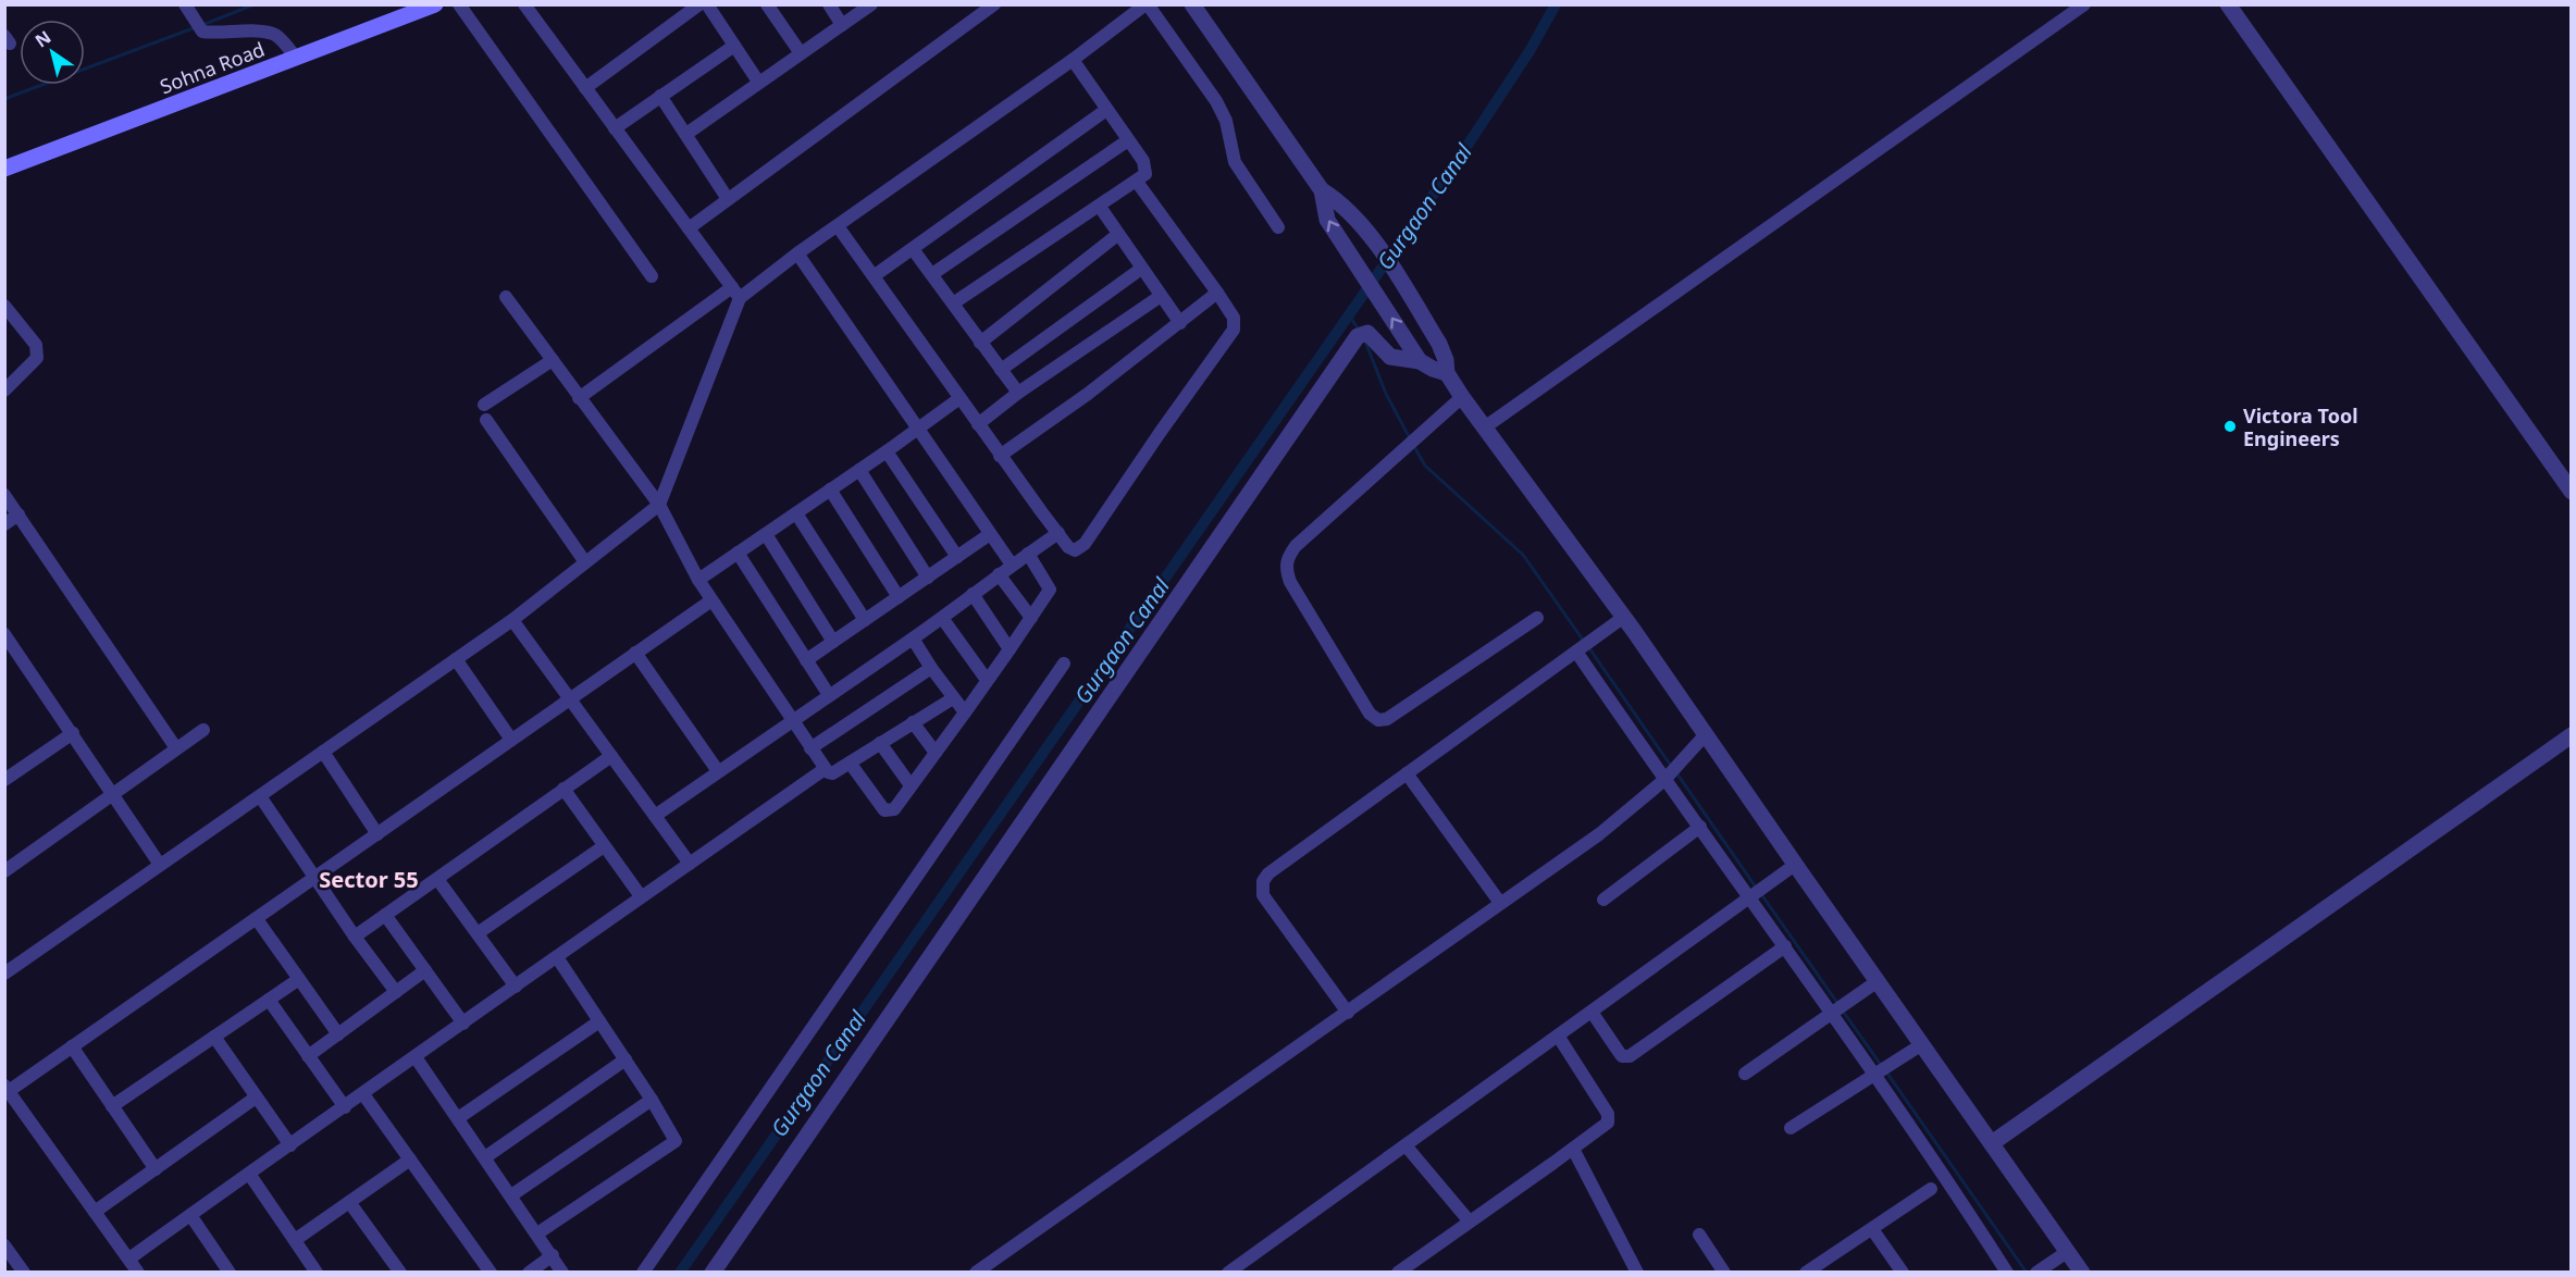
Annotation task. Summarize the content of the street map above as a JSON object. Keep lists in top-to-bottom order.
{
  "streets": {
    "main road": ["Sohna Road"]
  },
  "districts": ["Sector 55"],
  "water": ["Gurgaon Canal"],
  "places": ["Victora Tool Engineers"],
  "north": "top left"
}
